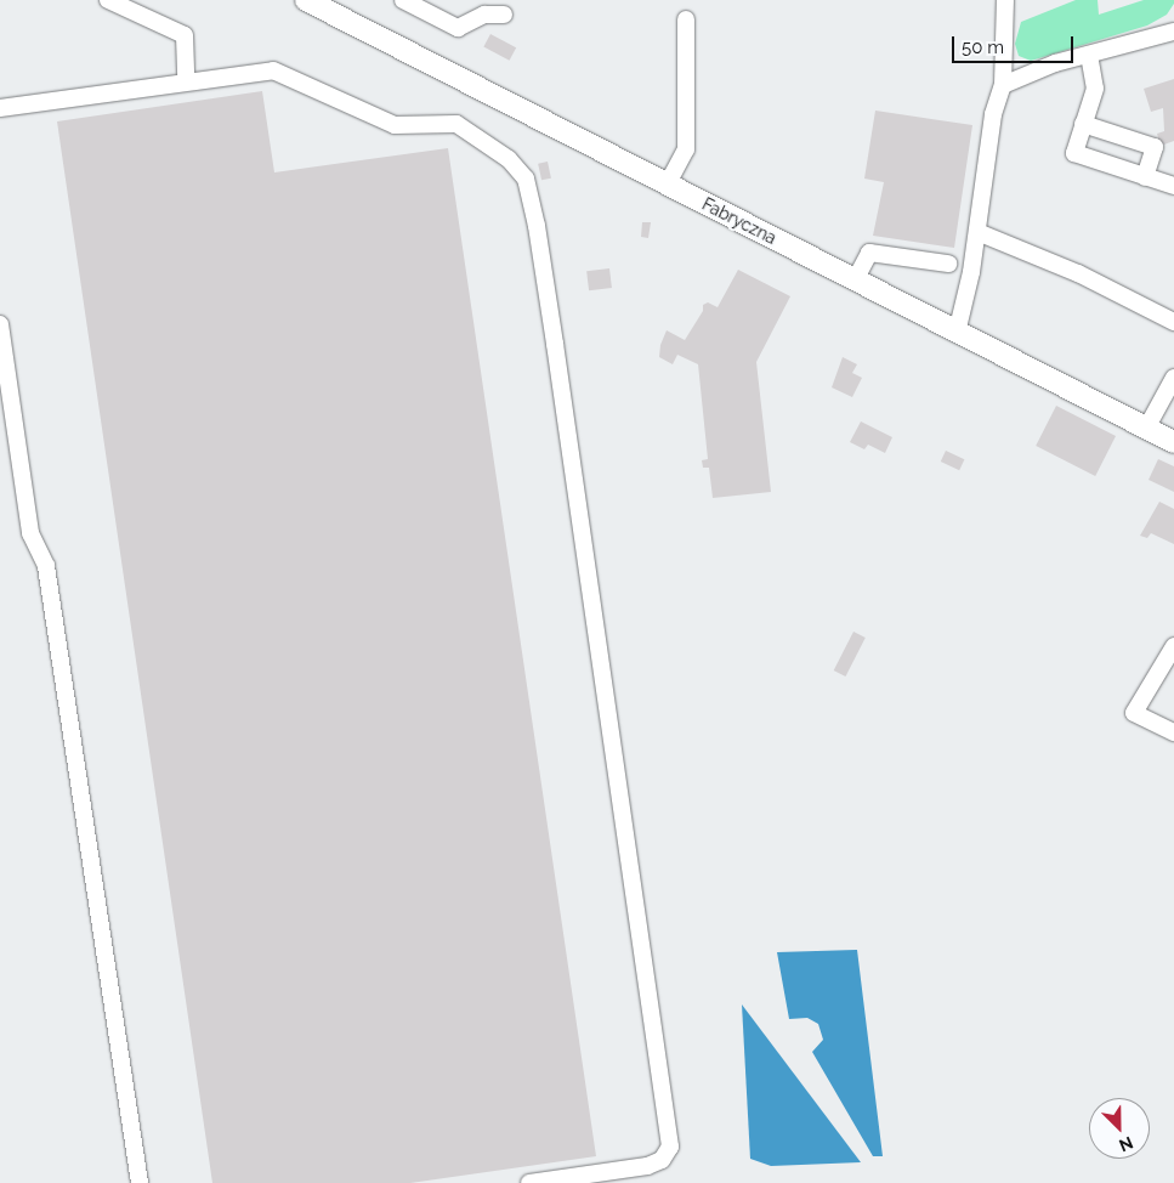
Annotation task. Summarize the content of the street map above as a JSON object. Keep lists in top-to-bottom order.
{
  "streets": {
    "main road": ["Fabryczna"]
  },
  "scale_bar": "50 m",
  "north": "bottom right"
}
